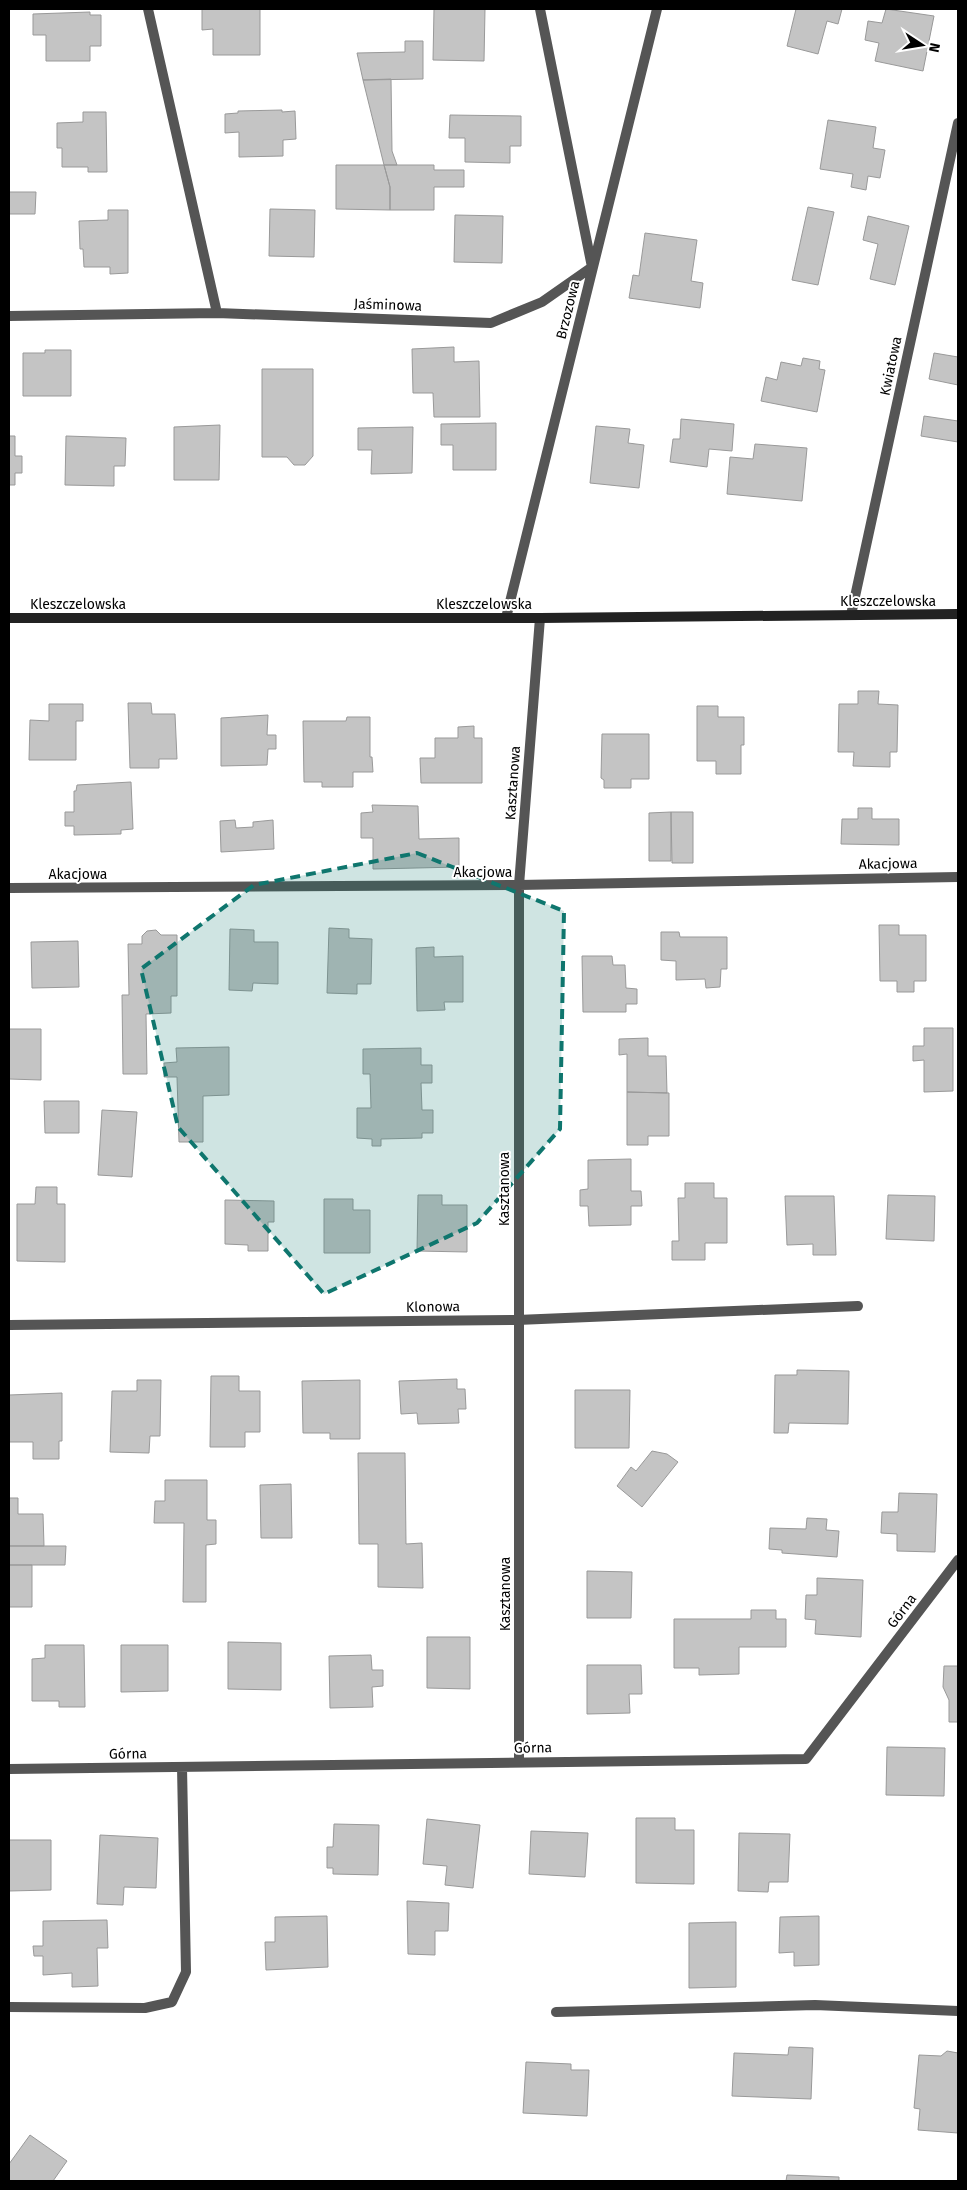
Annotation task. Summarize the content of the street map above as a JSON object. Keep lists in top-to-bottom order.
{
  "streets": {
    "main road": ["Kleszczelowska"],
    "street": [
      "Jaśminowa",
      "Brzozowa",
      "Kwiatowa",
      "Kasztanowa",
      "Akacjowa",
      "Klonowa",
      "Górna"
    ]
  },
  "crossings": [
    ["Jaśminowa", "Brzozowa"],
    ["Brzozowa", "Kleszczelowska"],
    ["Kwiatowa", "Kleszczelowska"],
    ["Kleszczelowska", "Kasztanowa"],
    ["Kasztanowa", "Akacjowa"],
    ["Kasztanowa", "Klonowa"],
    ["Kasztanowa", "Górna"]
  ],
  "north": "right"
}
